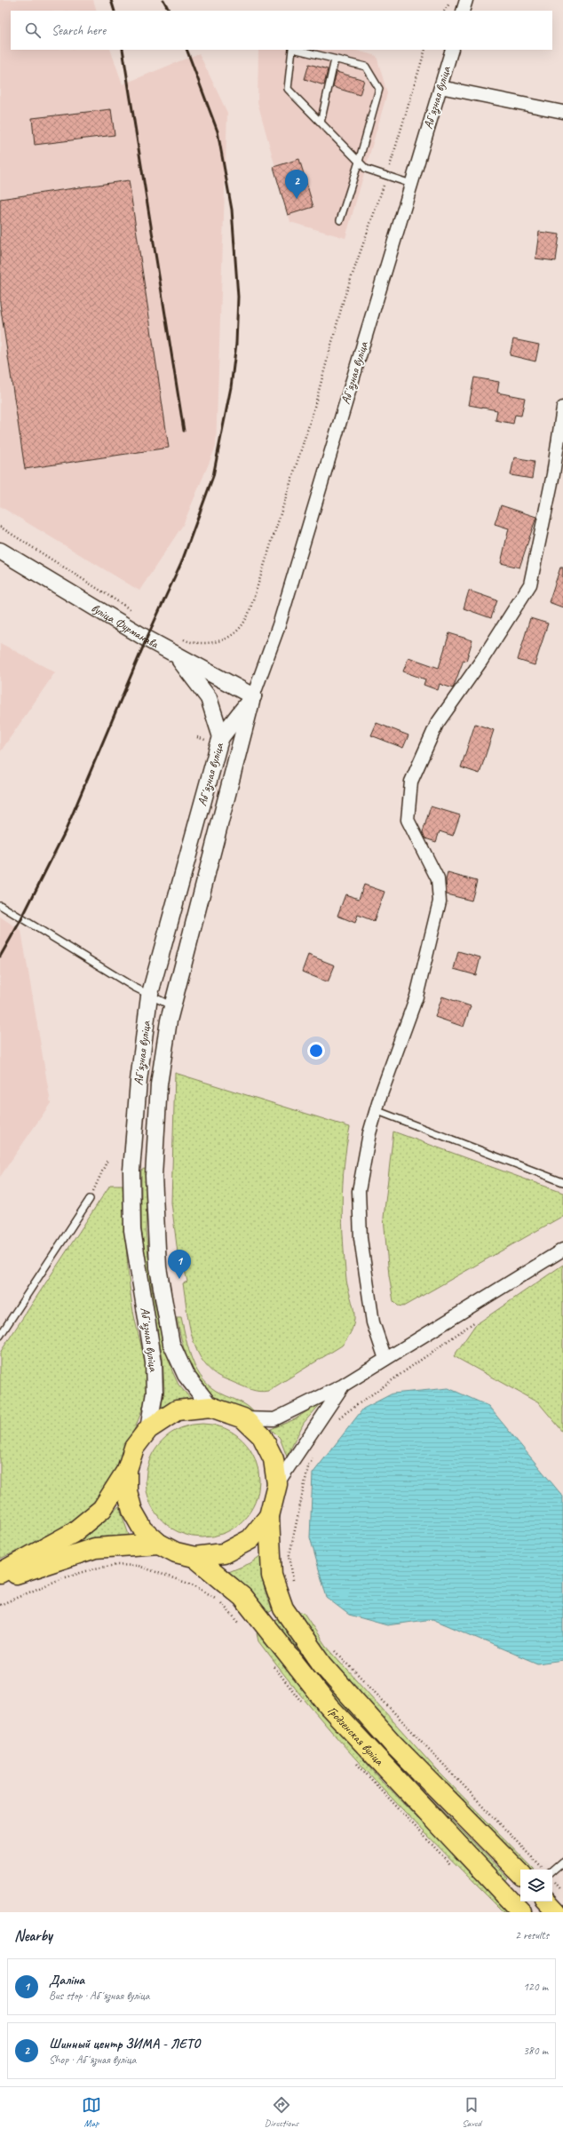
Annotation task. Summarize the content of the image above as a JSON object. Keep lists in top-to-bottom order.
{
  "streets": {
    "main road": ["Абʼязная вуліца", "Гродзенская вуліца"],
    "street": ["вуліца Фурманава"]
  },
  "crossings": [
    ["Абʼязная вуліца", "вуліца Фурманава"],
    ["Абʼязная вуліца", "Гродзенская вуліца"]
  ],
  "page": {
    "search": "Search here",
    "pins": ["2", "1"],
    "heading": ["Nearby", "2 results"],
    "list": [
      {
        "mark": "1",
        "name": "Даліна",
        "note": "Bus stop · Абʼязная вуліца",
        "value": "120 m"
      },
      {
        "mark": "2",
        "name": "Шинный центр ЗИМА - ЛЕТО",
        "note": "Shop · Абʼязная вуліца",
        "value": "380 m"
      }
    ],
    "nav": ["Map", "Directions", "Saved"]
  }
}
